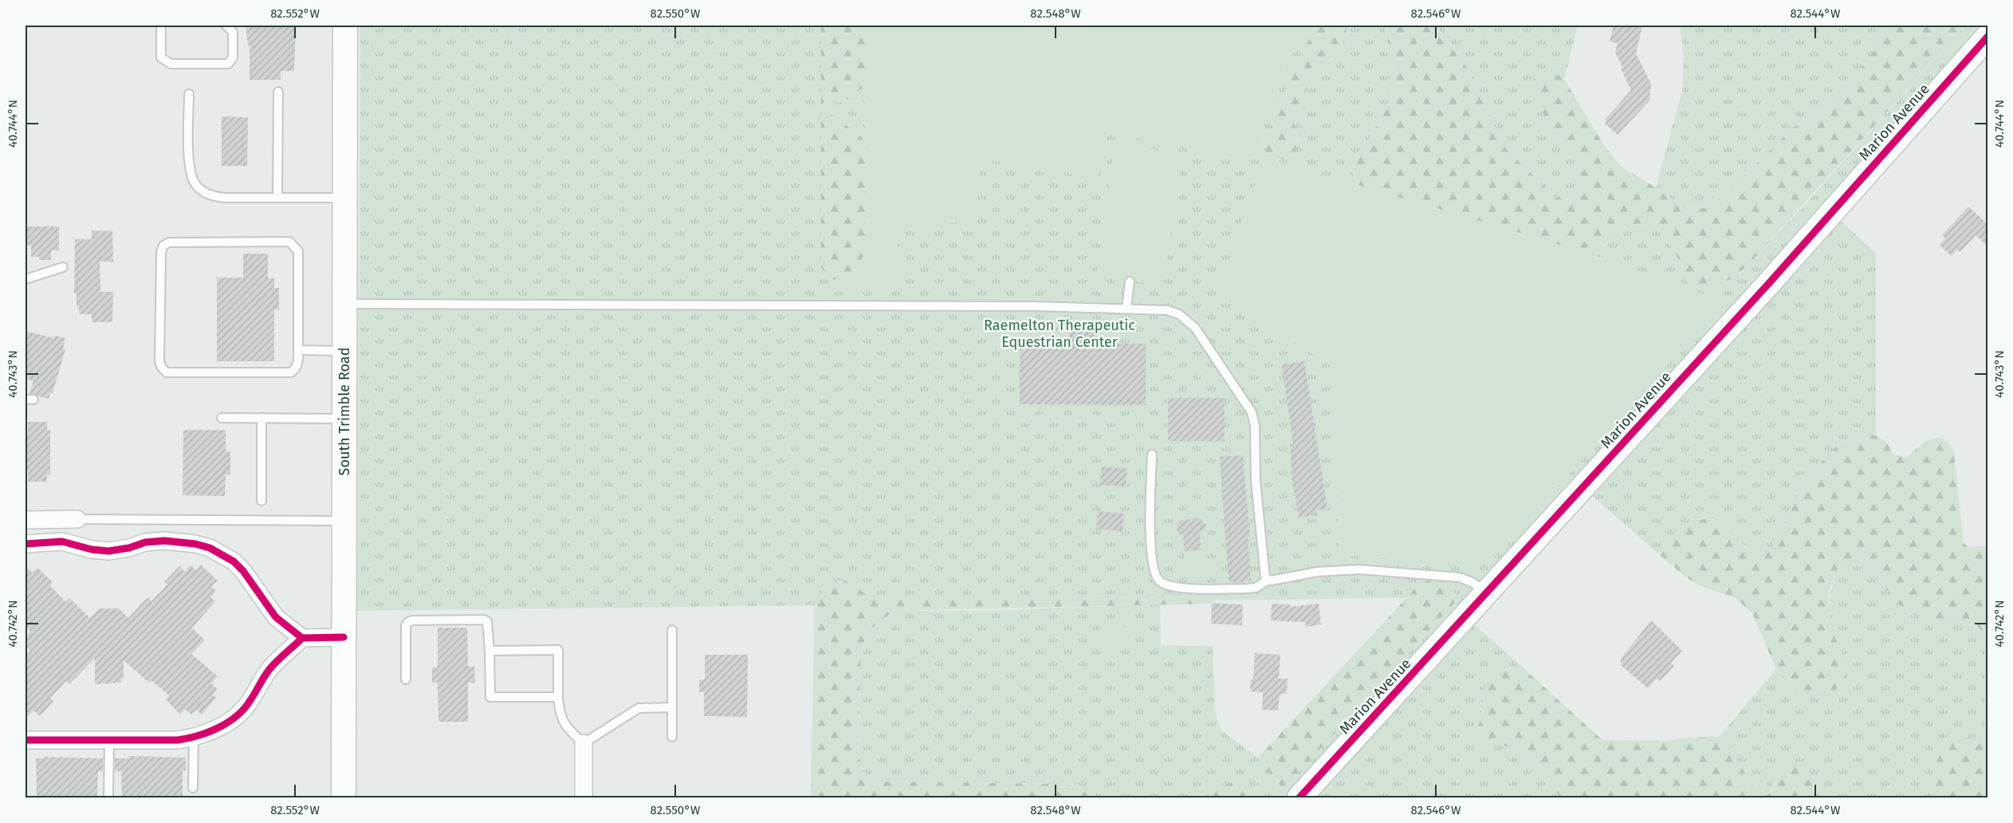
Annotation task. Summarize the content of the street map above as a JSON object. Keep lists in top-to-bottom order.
{
  "streets": {
    "street": ["Marion Avenue", "South Trimble Road"]
  },
  "parks": ["Raemelton Therapeutic Equestrian Center"],
  "coordinates": [
    "82.552°W",
    "82.550°W",
    "82.548°W",
    "82.546°W",
    "82.544°W",
    "40.744°N",
    "40.743°N",
    "40.742°N"
  ]
}
